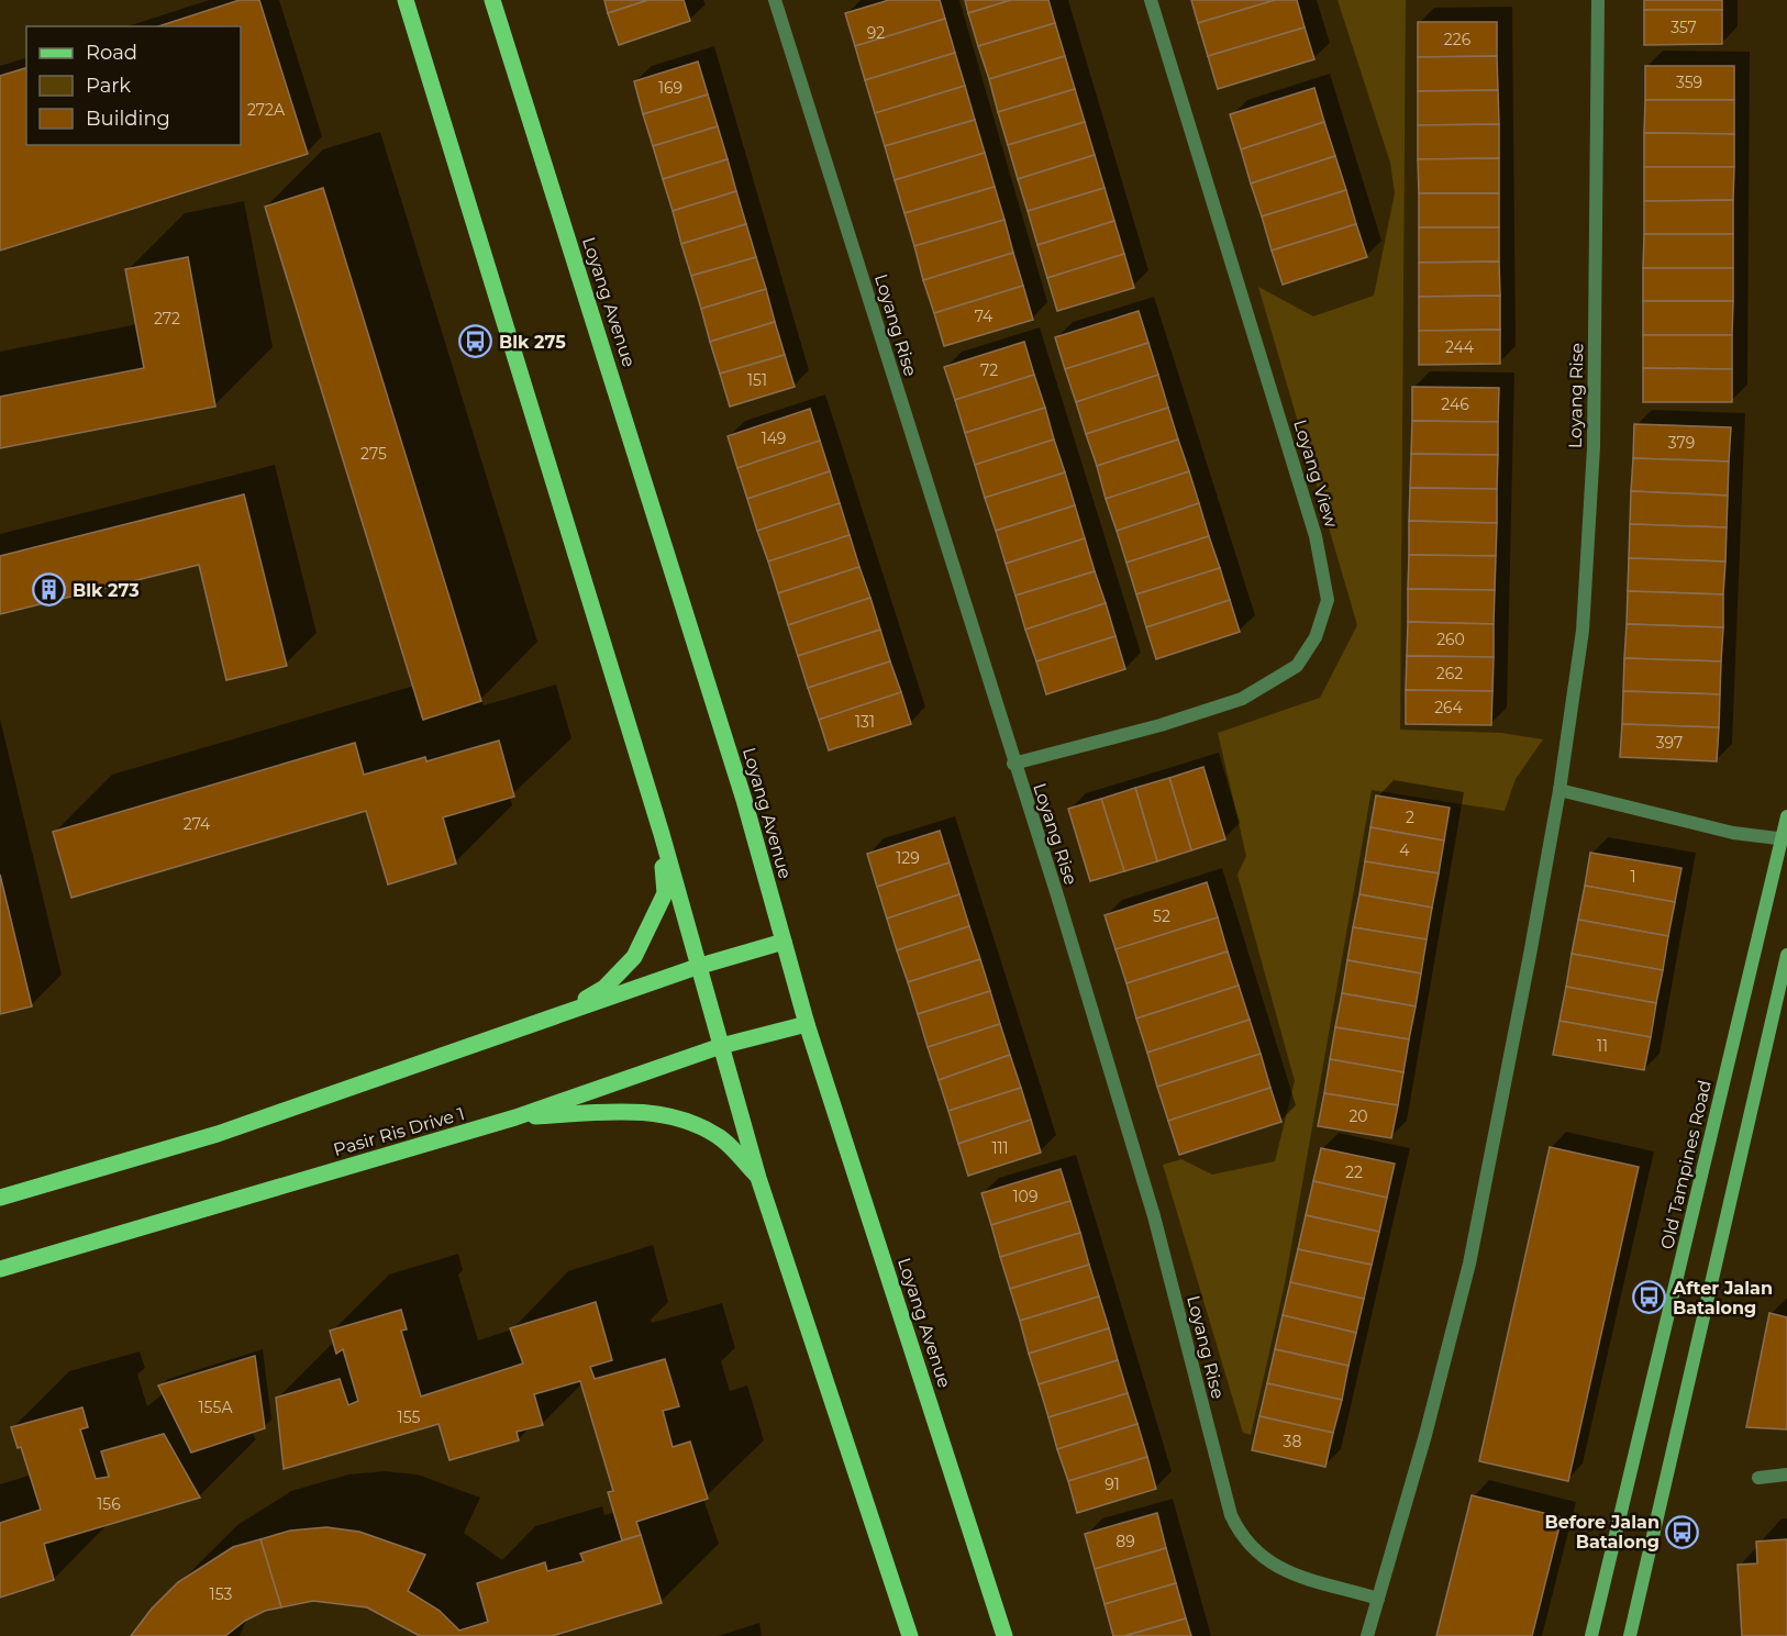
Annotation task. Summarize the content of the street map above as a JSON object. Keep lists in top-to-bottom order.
{
  "streets": {
    "main road": ["Loyang Avenue", "Pasir Ris Drive 1"],
    "street": ["Loyang Rise", "Loyang View", "Old Tampines Road"]
  },
  "crossings": [
    ["Loyang Avenue", "Pasir Ris Drive 1"],
    ["Loyang Rise", "Loyang View"]
  ],
  "places": {
    "bus stop": ["Blk 275", "After Jalan Batalong", "Before Jalan Batalong"],
    "building": ["Blk 273"]
  },
  "house_numbers": [
    "357",
    "92",
    "226",
    "359",
    "169",
    "272A",
    "74",
    "272",
    "244",
    "72",
    "151",
    "246",
    "149",
    "379",
    "275",
    "260",
    "262",
    "264",
    "131",
    "397",
    "2",
    "274",
    "4",
    "129",
    "1",
    "52",
    "11",
    "20",
    "111",
    "22",
    "109",
    "155A",
    "155",
    "38",
    "91",
    "156",
    "89",
    "153"
  ],
  "legend": ["Road", "Park", "Building"]
}
